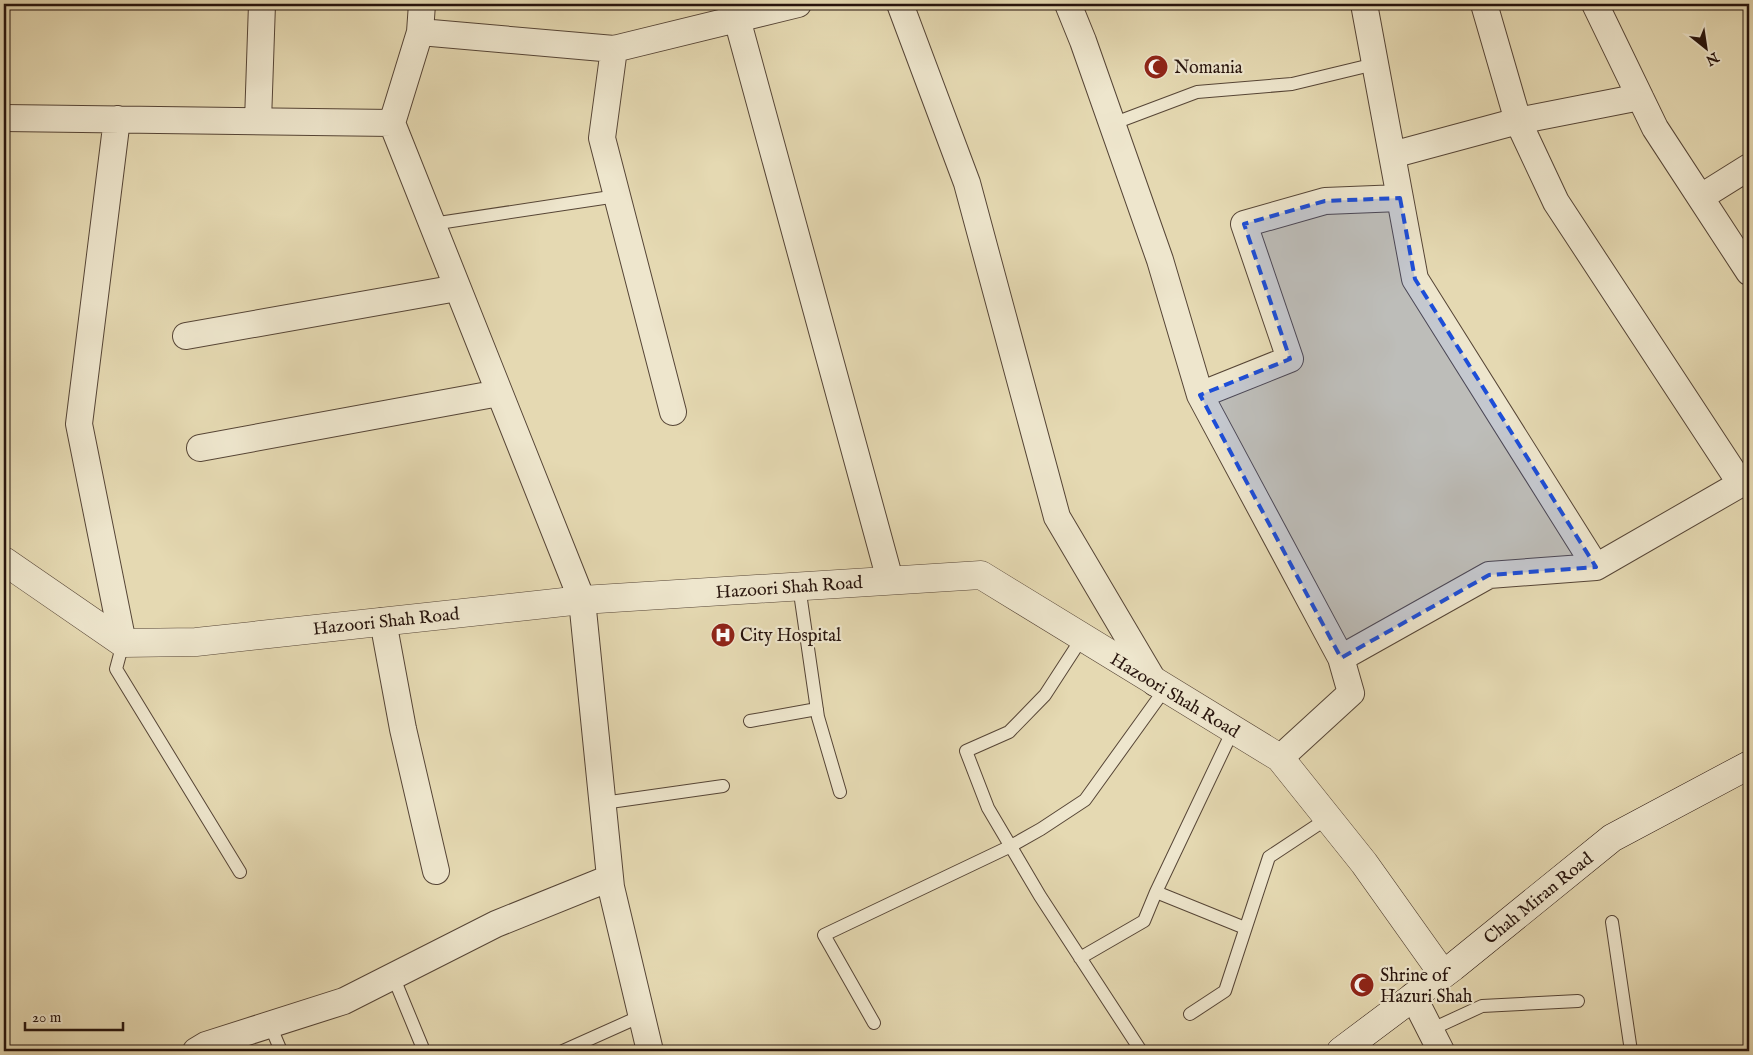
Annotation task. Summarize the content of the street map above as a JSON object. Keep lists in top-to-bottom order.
{
  "streets": {
    "street": ["Hazoori Shah Road", "Chah Miran Road"]
  },
  "crossings": [
    ["Hazoori Shah Road", "Chah Miran Road"]
  ],
  "places": {
    "mosque": ["Nomania", "Shrine of Hazuri Shah"],
    "hospital": ["City Hospital"]
  },
  "scale_bar": "20 m",
  "north": "bottom right"
}
